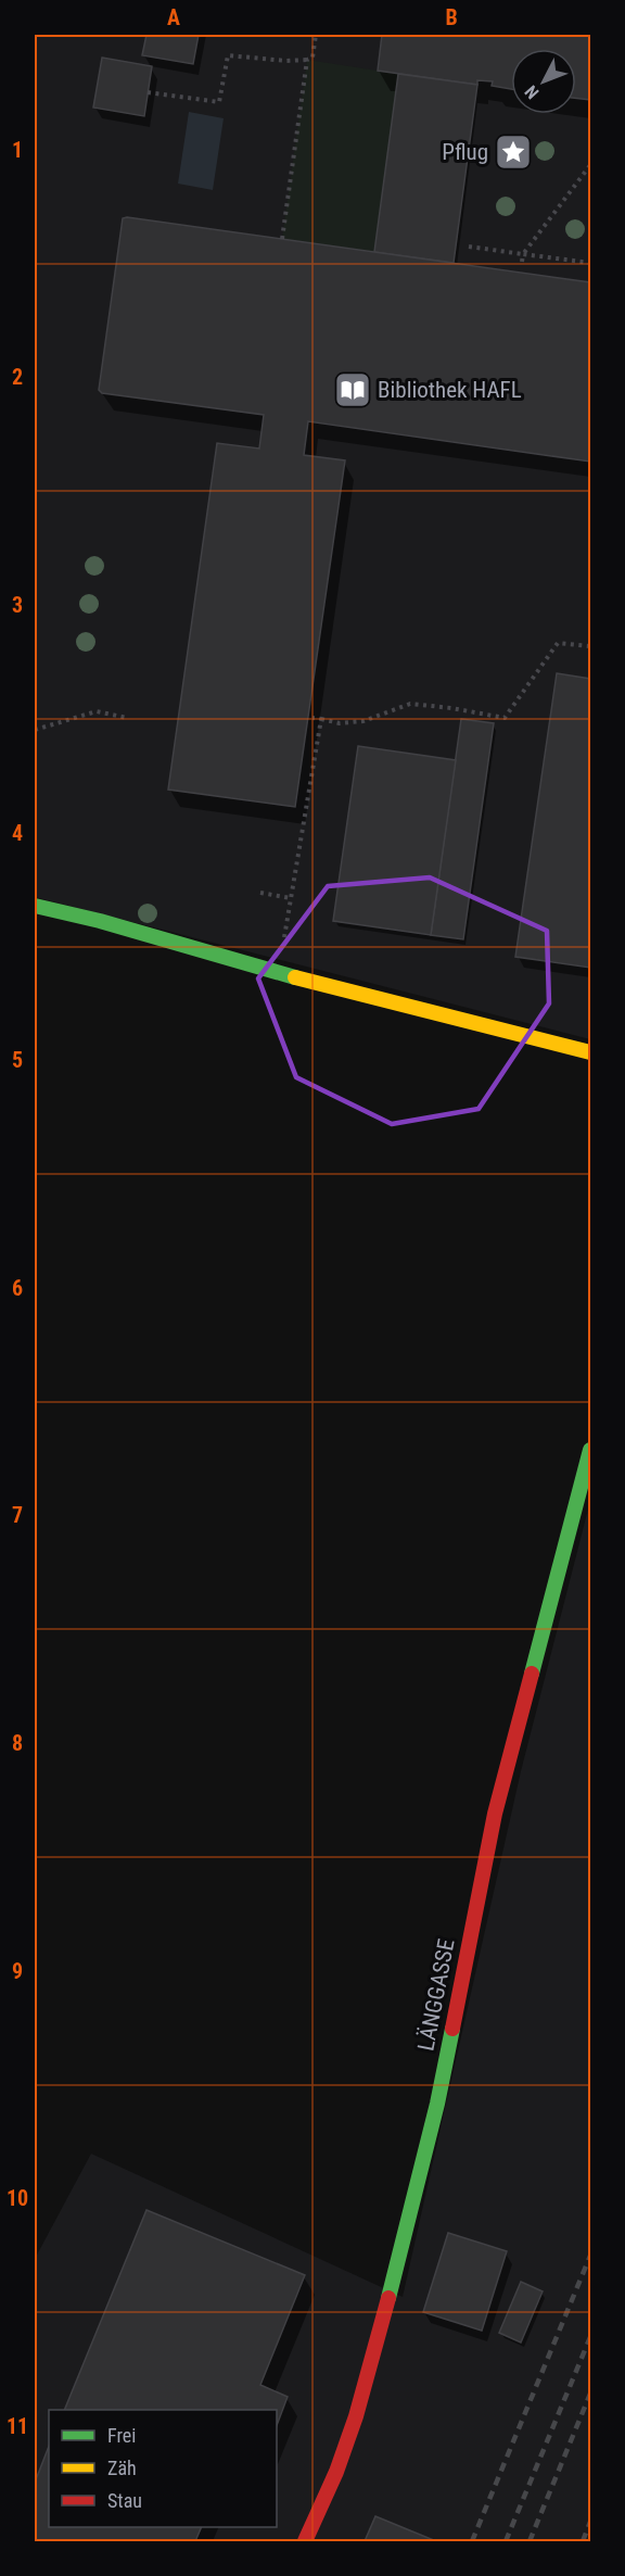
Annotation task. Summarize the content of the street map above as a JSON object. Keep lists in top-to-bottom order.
{
  "streets": {
    "street": ["LÄNGGASSE"]
  },
  "places": {
    "place": ["Pflug"],
    "library": ["Bibliothek HAFL"]
  },
  "legend": ["Frei", "Zäh", "Stau"],
  "north": "bottom left",
  "grid": {
    "columns": ["A", "B"],
    "rows": [
      "1",
      "2",
      "3",
      "4",
      "5",
      "6",
      "7",
      "8",
      "9",
      "10",
      "11"
    ]
  }
}
